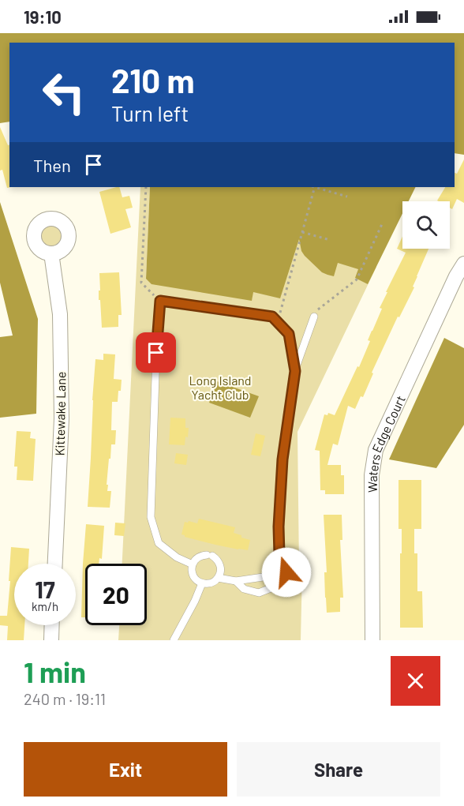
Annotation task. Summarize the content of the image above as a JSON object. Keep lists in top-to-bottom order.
{
  "streets": {
    "street": ["Kittewake Lane", "Waters Edge Court"]
  },
  "parks": ["Long Island Yacht Club"],
  "page": {
    "status": "19:10",
    "turn": ["210 m", "Turn left"],
    "then": "Then",
    "speed": "17 km/h",
    "limit": "20",
    "heading": ["1 min", "240 m · 19:11"],
    "buttons": ["Exit", "Share"]
  }
}
